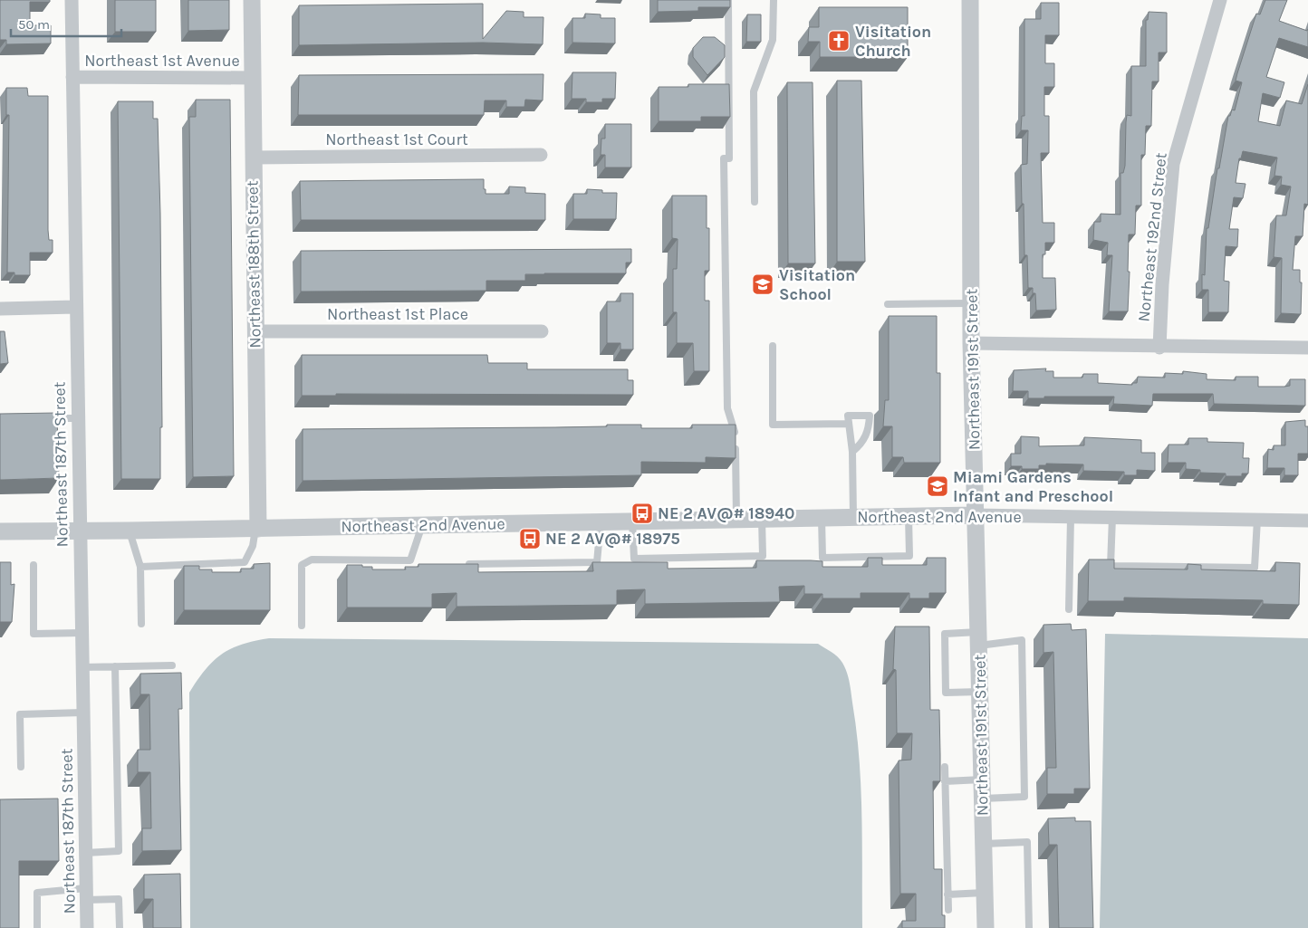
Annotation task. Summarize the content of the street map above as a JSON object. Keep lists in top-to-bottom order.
{
  "streets": {
    "street": [
      "Northeast 1st Avenue",
      "Northeast 1st Court",
      "Northeast 192nd Street",
      "Northeast 188th Street",
      "Northeast 1st Place",
      "Northeast 191st Street",
      "Northeast 187th Street",
      "Northeast 2nd Avenue"
    ]
  },
  "crossings": [
    ["Northeast 1st Avenue", "Northeast 188th Street"],
    ["Northeast 1st Avenue", "Northeast 187th Street"],
    ["Northeast 1st Court", "Northeast 188th Street"],
    ["Northeast 188th Street", "Northeast 1st Place"],
    ["Northeast 188th Street", "Northeast 2nd Avenue"],
    ["Northeast 191st Street", "Northeast 2nd Avenue"],
    ["Northeast 187th Street", "Northeast 2nd Avenue"]
  ],
  "places": {
    "church": ["Visitation Church"],
    "school or university": ["Visitation School", "Miami Gardens Infant and Preschool"],
    "bus stop": ["NE 2 AV@# 18940", "NE 2 AV@# 18975"]
  },
  "scale_bar": "50 m"
}
